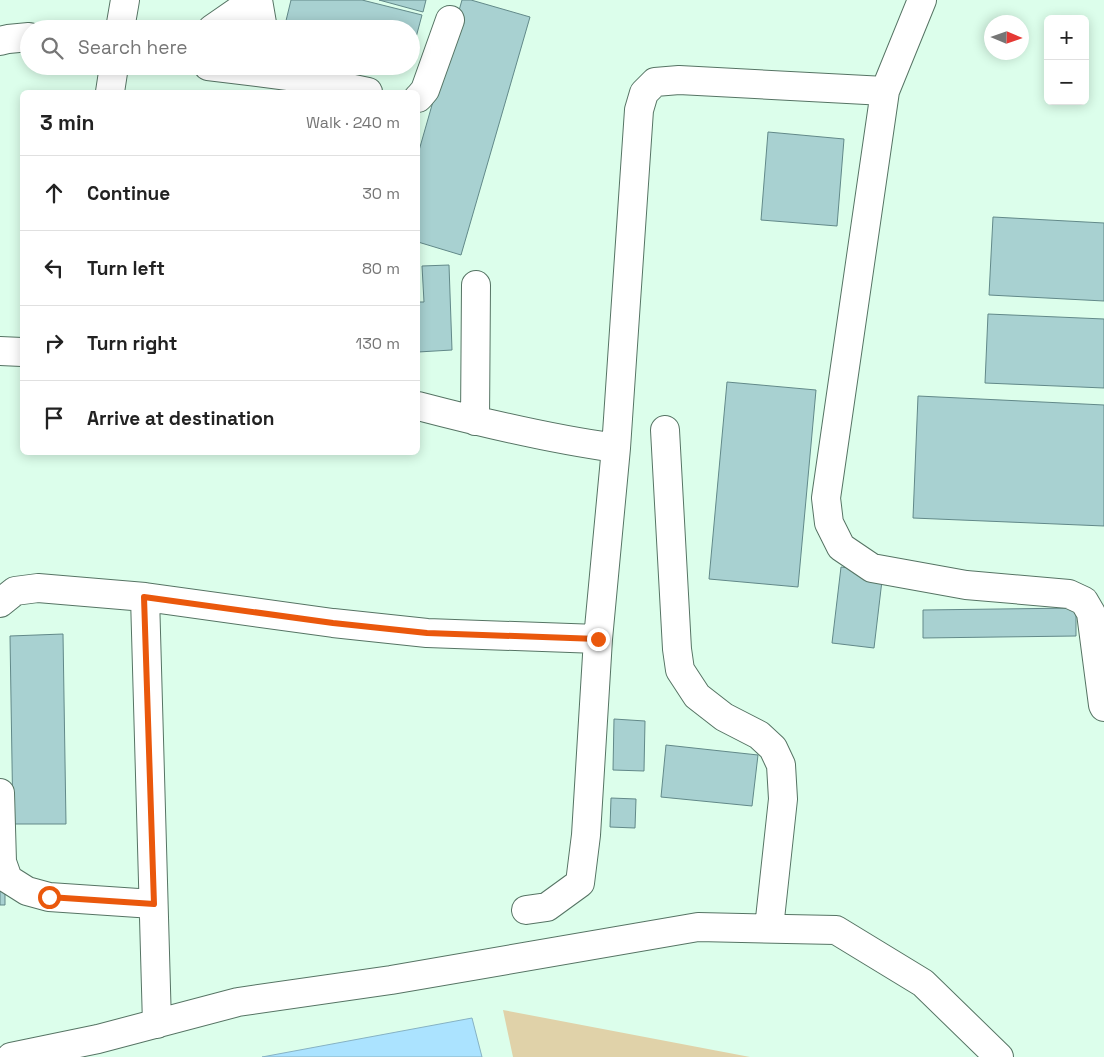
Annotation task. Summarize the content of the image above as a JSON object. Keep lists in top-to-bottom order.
{
  "north": "right",
  "page": {
    "map_buttons": ["+", "−"],
    "search": "Search here",
    "heading": ["3 min", "Walk · 240 m"],
    "list": [
      ["Continue", "30 m"],
      ["Turn left", "80 m"],
      ["Turn right", "130 m"],
      "Arrive at destination"
    ]
  }
}
